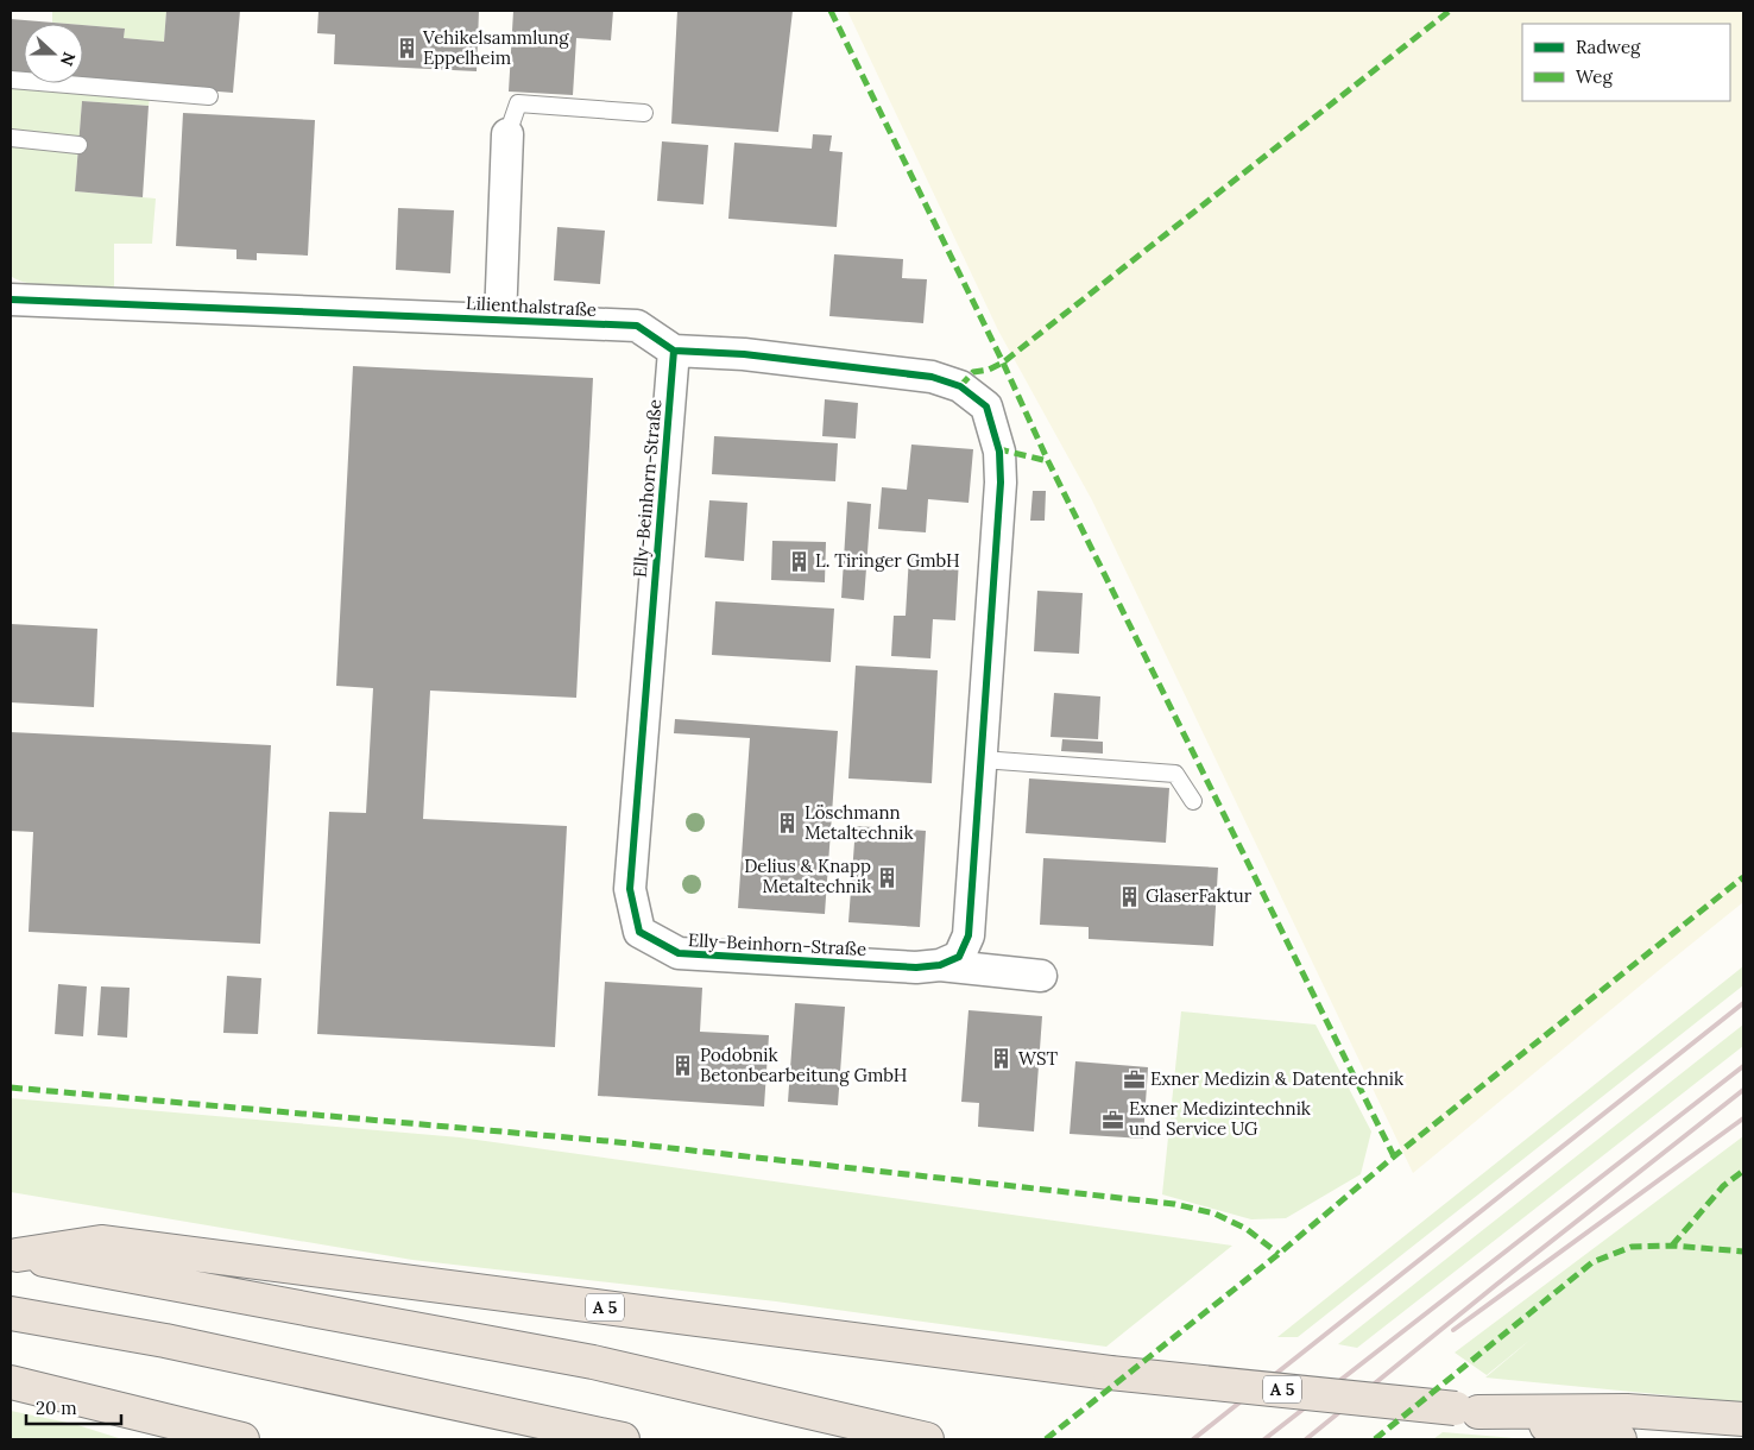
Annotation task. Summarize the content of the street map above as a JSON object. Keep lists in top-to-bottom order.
{
  "streets": {
    "highway": ["A 5"],
    "street": ["Lilienthalstraße", "Elly-Beinhorn-Straße"]
  },
  "crossings": [
    ["Lilienthalstraße", "Elly-Beinhorn-Straße"]
  ],
  "places": {
    "building": [
      "Vehikelsammlung Eppelheim",
      "L. Tiringer GmbH",
      "Löschmann Metaltechnik",
      "Delius & Knapp Metaltechnik",
      "GlaserFaktur",
      "WST",
      "Podobnik Betonbearbeitung GmbH"
    ],
    "office": ["Exner Medizin & Datentechnik", "Exner Medizintechnik und Service UG"]
  },
  "legend": ["Radweg", "Weg"],
  "scale_bar": "20 m",
  "north": "right"
}
